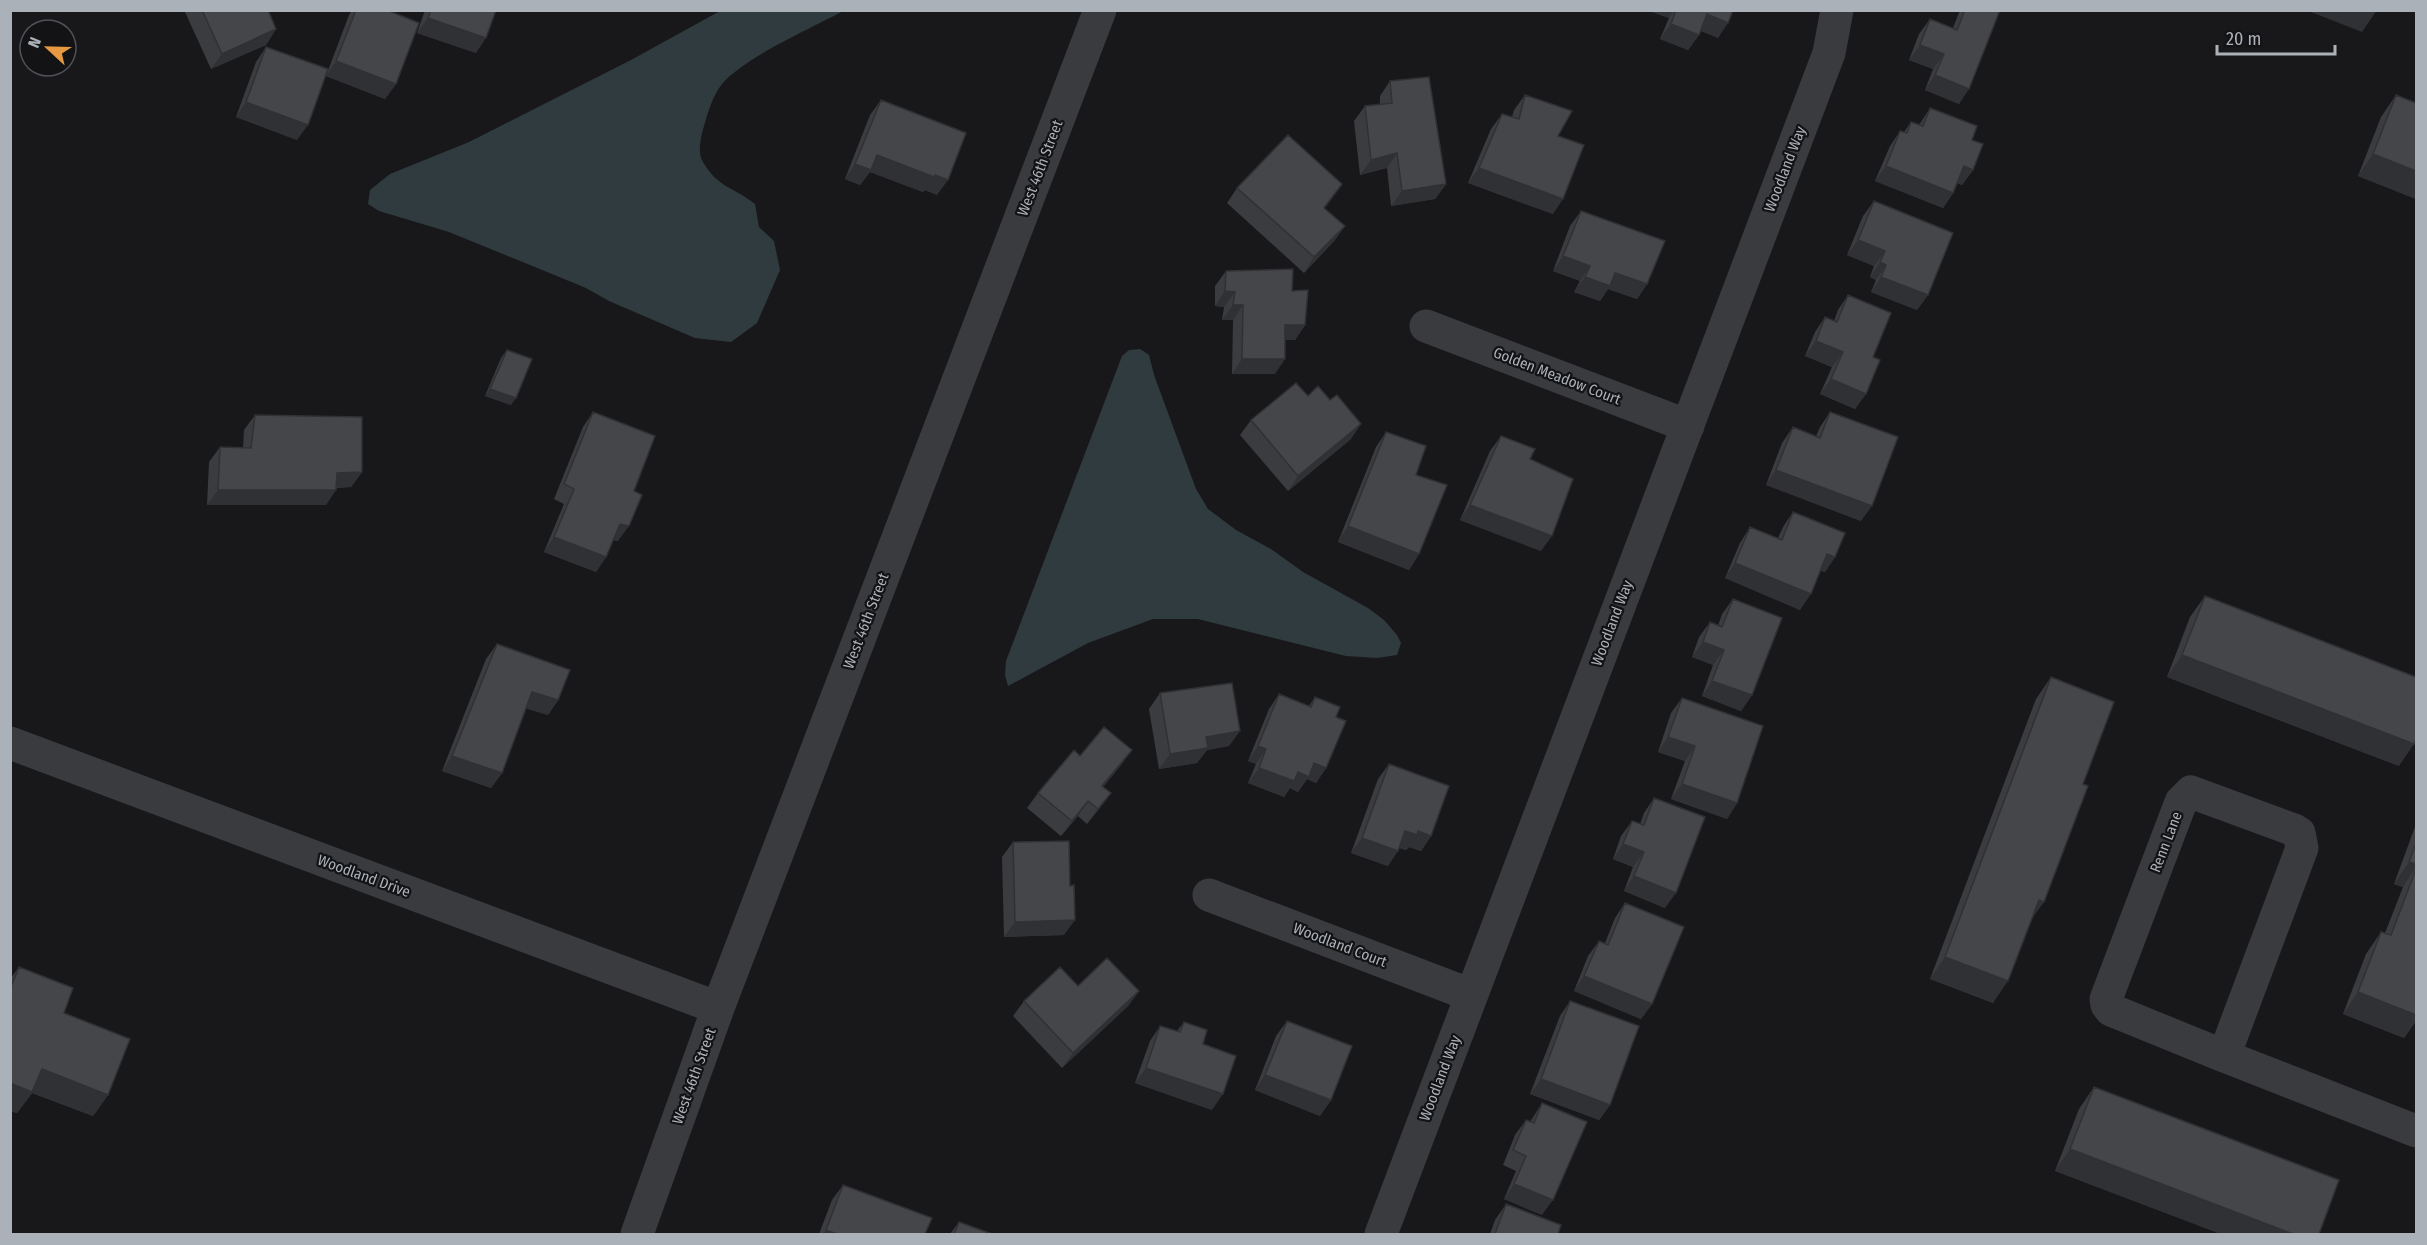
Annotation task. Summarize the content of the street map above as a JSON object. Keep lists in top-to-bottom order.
{
  "streets": {
    "street": [
      "West 46th Street",
      "Woodland Way",
      "Golden Meadow Court",
      "Renn Lane",
      "Woodland Drive",
      "Woodland Court"
    ]
  },
  "crossings": [
    ["West 46th Street", "Woodland Drive"],
    ["Woodland Way", "Golden Meadow Court"],
    ["Woodland Way", "Woodland Court"]
  ],
  "scale_bar": "20 m",
  "north": "left"
}
